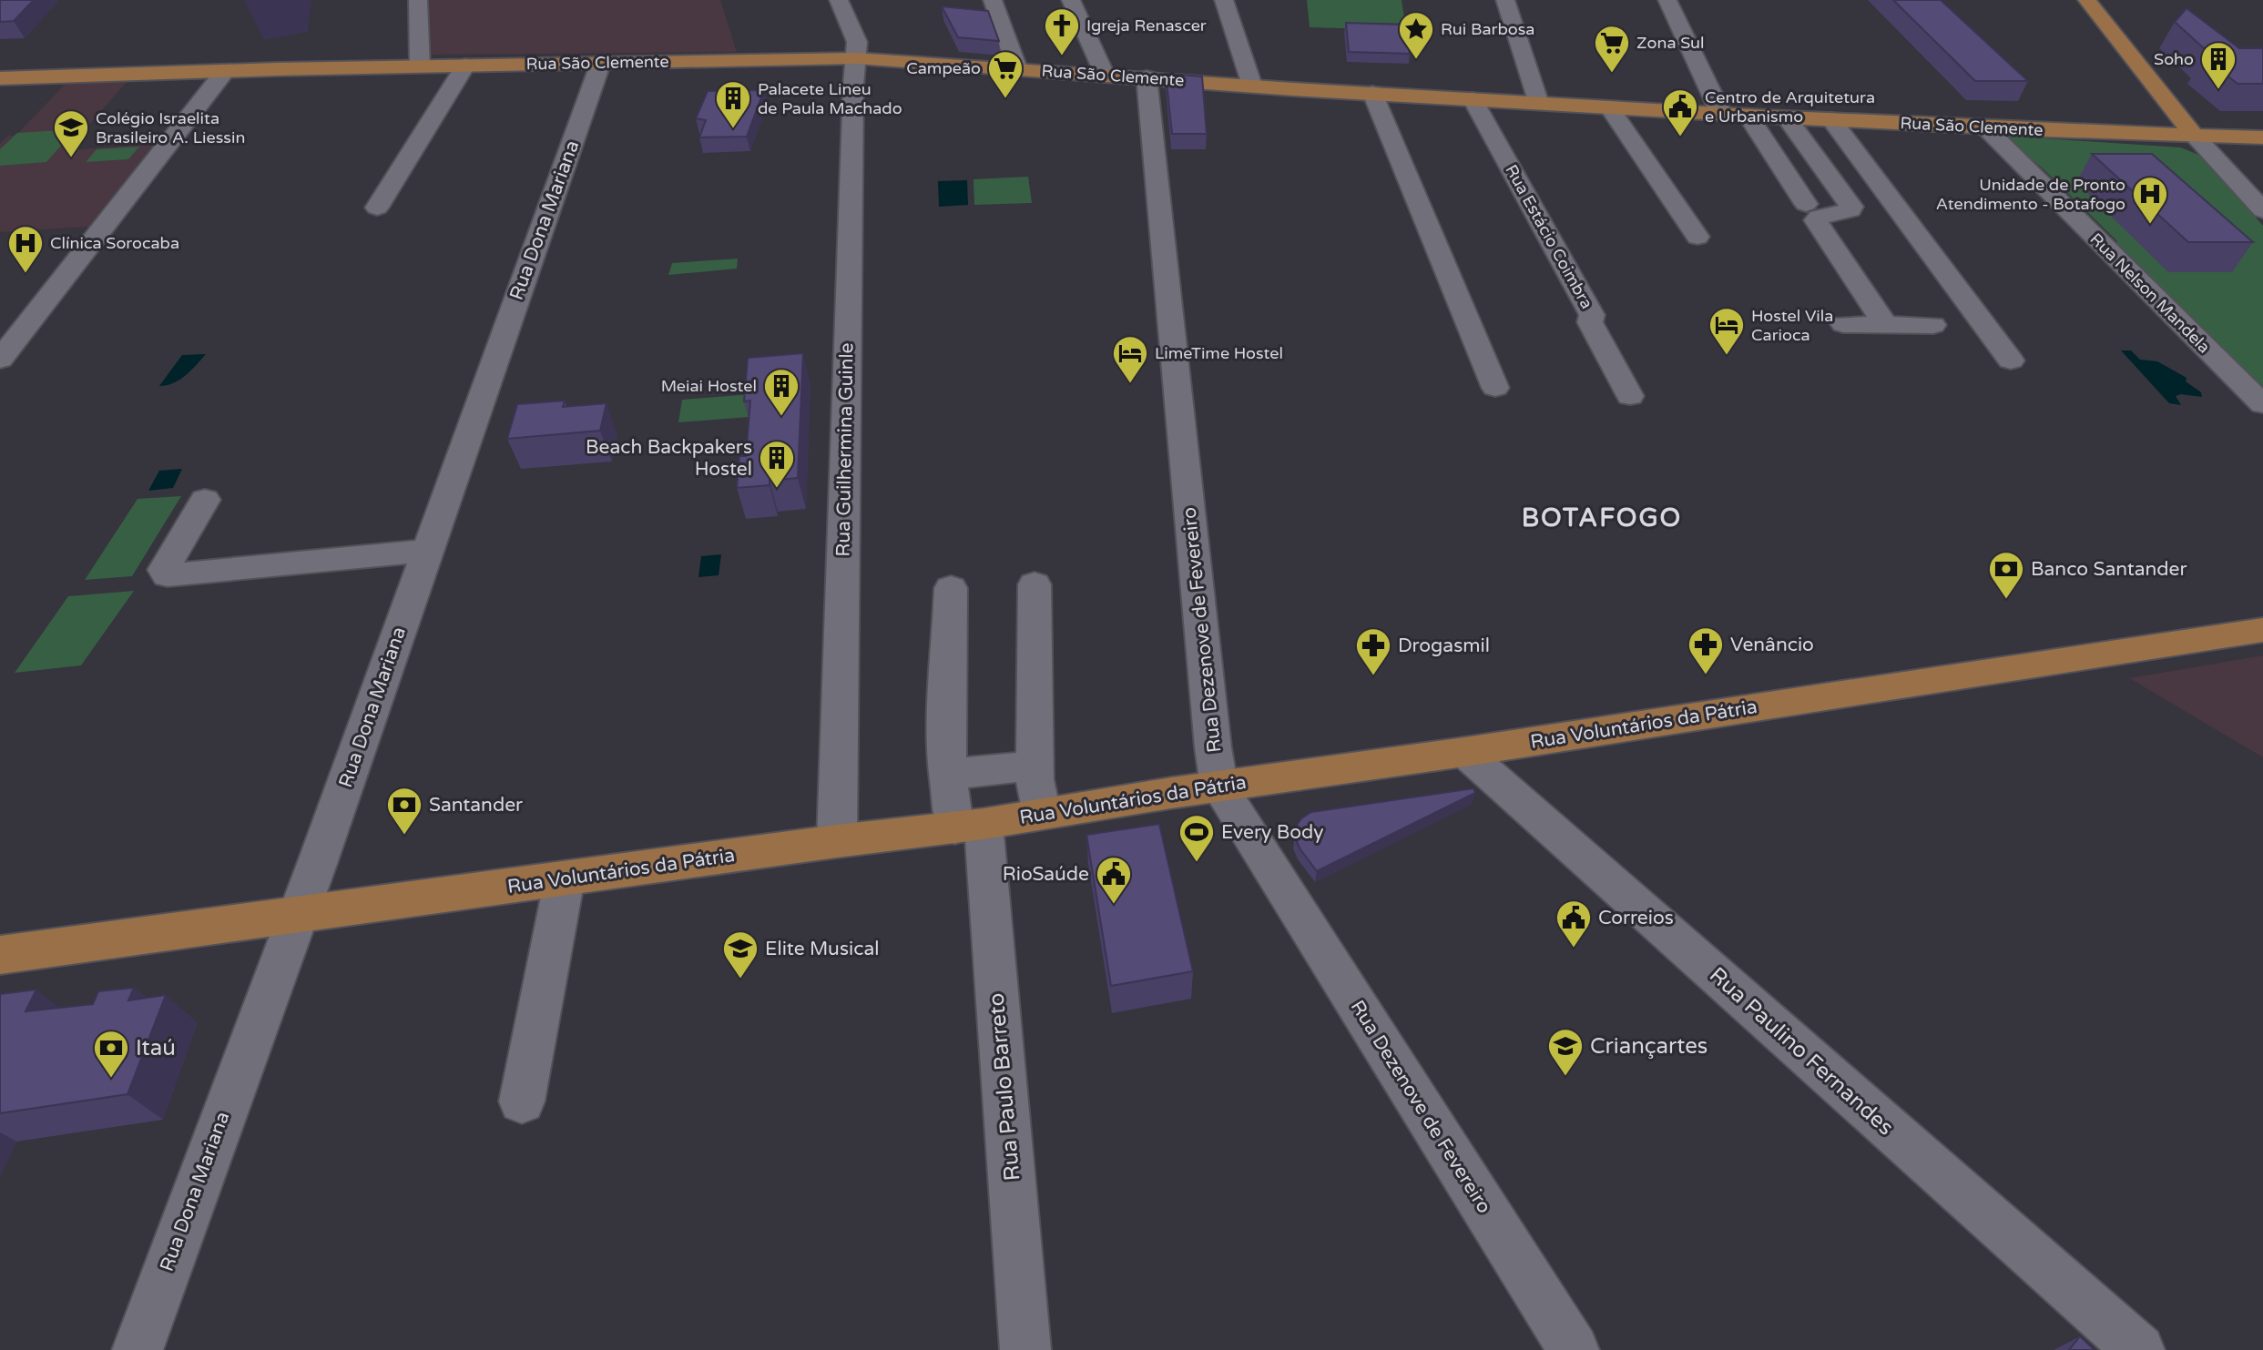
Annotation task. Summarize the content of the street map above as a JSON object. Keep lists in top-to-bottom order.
{
  "streets": {
    "main road": ["Rua São Clemente", "Rua Voluntários da Pátria"],
    "street": [
      "Rua Dona Mariana",
      "Rua Estácio Coimbra",
      "Rua Nelson Mandela",
      "Rua Guilhermina Guinle",
      "Rua Dezenove de Fevereiro",
      "Rua Paulino Fernandes",
      "Rua Paulo Barreto"
    ]
  },
  "crossings": [
    ["Rua São Clemente", "Rua Dona Mariana"],
    ["Rua São Clemente", "Rua Estácio Coimbra"],
    ["Rua São Clemente", "Rua Nelson Mandela"],
    ["Rua São Clemente", "Rua Guilhermina Guinle"],
    ["Rua São Clemente", "Rua Dezenove de Fevereiro"],
    ["Rua Dona Mariana", "Rua Voluntários da Pátria"],
    ["Rua Guilhermina Guinle", "Rua Voluntários da Pátria"],
    ["Rua Dezenove de Fevereiro", "Rua Voluntários da Pátria"],
    ["Rua Voluntários da Pátria", "Rua Paulino Fernandes"],
    ["Rua Voluntários da Pátria", "Rua Paulo Barreto"]
  ],
  "districts": ["BOTAFOGO"],
  "places": {
    "church": ["Igreja Renascer"],
    "place": ["Rui Barbosa"],
    "supermarket": ["Zona Sul", "Campeão"],
    "building": [
      "Soho",
      "Palacete Lineu de Paula Machado",
      "Meiai Hostel",
      "Beach Backpakers Hostel"
    ],
    "public building": ["Centro de Arquitetura e Urbanismo", "RioSaúde", "Correios"],
    "school or university": ["Colégio Israelita Brasileiro A. Liessin", "Elite Musical", "Criançartes"],
    "hospital": ["Unidade de Pronto Atendimento - Botafogo", "Clínica Sorocaba"],
    "hotel": ["Hostel Vila Carioca", "LimeTime Hostel"],
    "bank": ["Banco Santander", "Santander", "Itaú"],
    "pharmacy": ["Venâncio", "Drogasmil"],
    "sports": ["Every Body"]
  }
}
